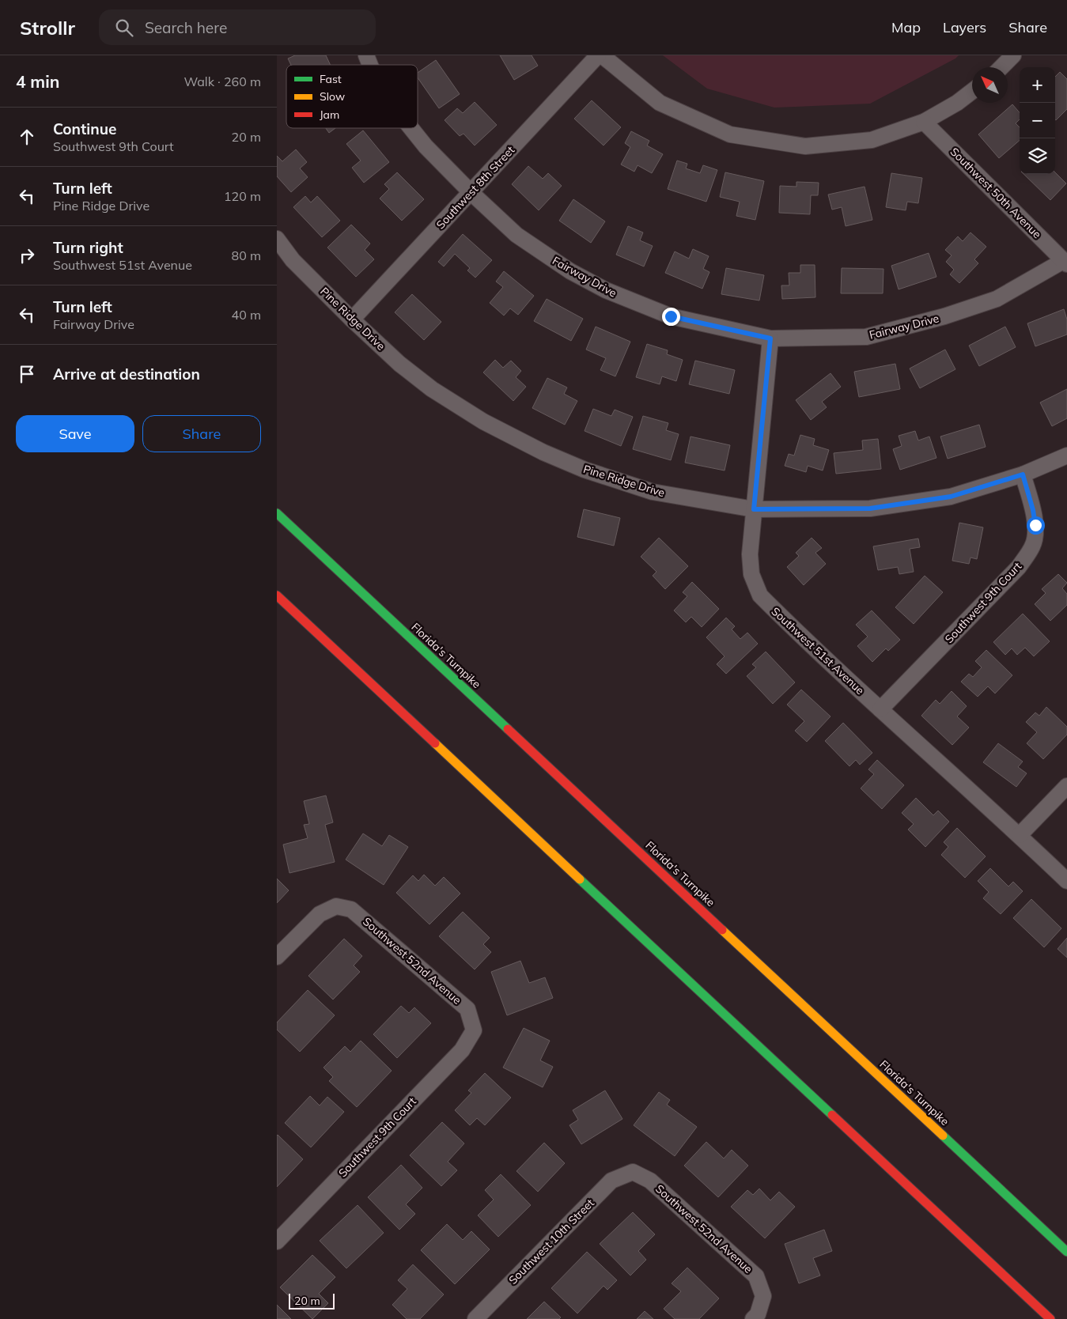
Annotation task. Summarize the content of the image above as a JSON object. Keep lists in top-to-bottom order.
{
  "streets": {
    "highway": ["Florida's Turnpike"],
    "street": [
      "Southwest 8th Street",
      "Southwest 50th Avenue",
      "Fairway Drive",
      "Pine Ridge Drive",
      "Southwest 9th Court",
      "Southwest 51st Avenue",
      "Southwest 52nd Avenue",
      "Southwest 10th Street"
    ]
  },
  "crossings": [
    ["Southwest 8th Street", "Fairway Drive"],
    ["Southwest 8th Street", "Pine Ridge Drive"],
    ["Southwest 50th Avenue", "Fairway Drive"],
    ["Fairway Drive", "Southwest 51st Avenue"],
    ["Pine Ridge Drive", "Southwest 9th Court"],
    ["Pine Ridge Drive", "Southwest 51st Avenue"],
    ["Southwest 9th Court", "Southwest 51st Avenue"],
    ["Southwest 9th Court", "Southwest 52nd Avenue"],
    ["Southwest 52nd Avenue", "Southwest 10th Street"]
  ],
  "legend": ["Fast", "Slow", "Jam"],
  "scale_bar": "20 m",
  "north": "top left",
  "page": {
    "header": "Strollr",
    "search": "Search here",
    "nav": ["Map", "Layers", "Share"],
    "heading": ["4 min", "Walk · 260 m"],
    "map_buttons": ["+", "−"],
    "list": [
      ["Continue", "Southwest 9th Court", "20 m"],
      ["Turn left", "Pine Ridge Drive", "120 m"],
      ["Turn right", "Southwest 51st Avenue", "80 m"],
      ["Turn left", "Fairway Drive", "40 m"],
      "Arrive at destination"
    ],
    "buttons": ["Save", "Share"],
    "scale": "20 m"
  }
}
